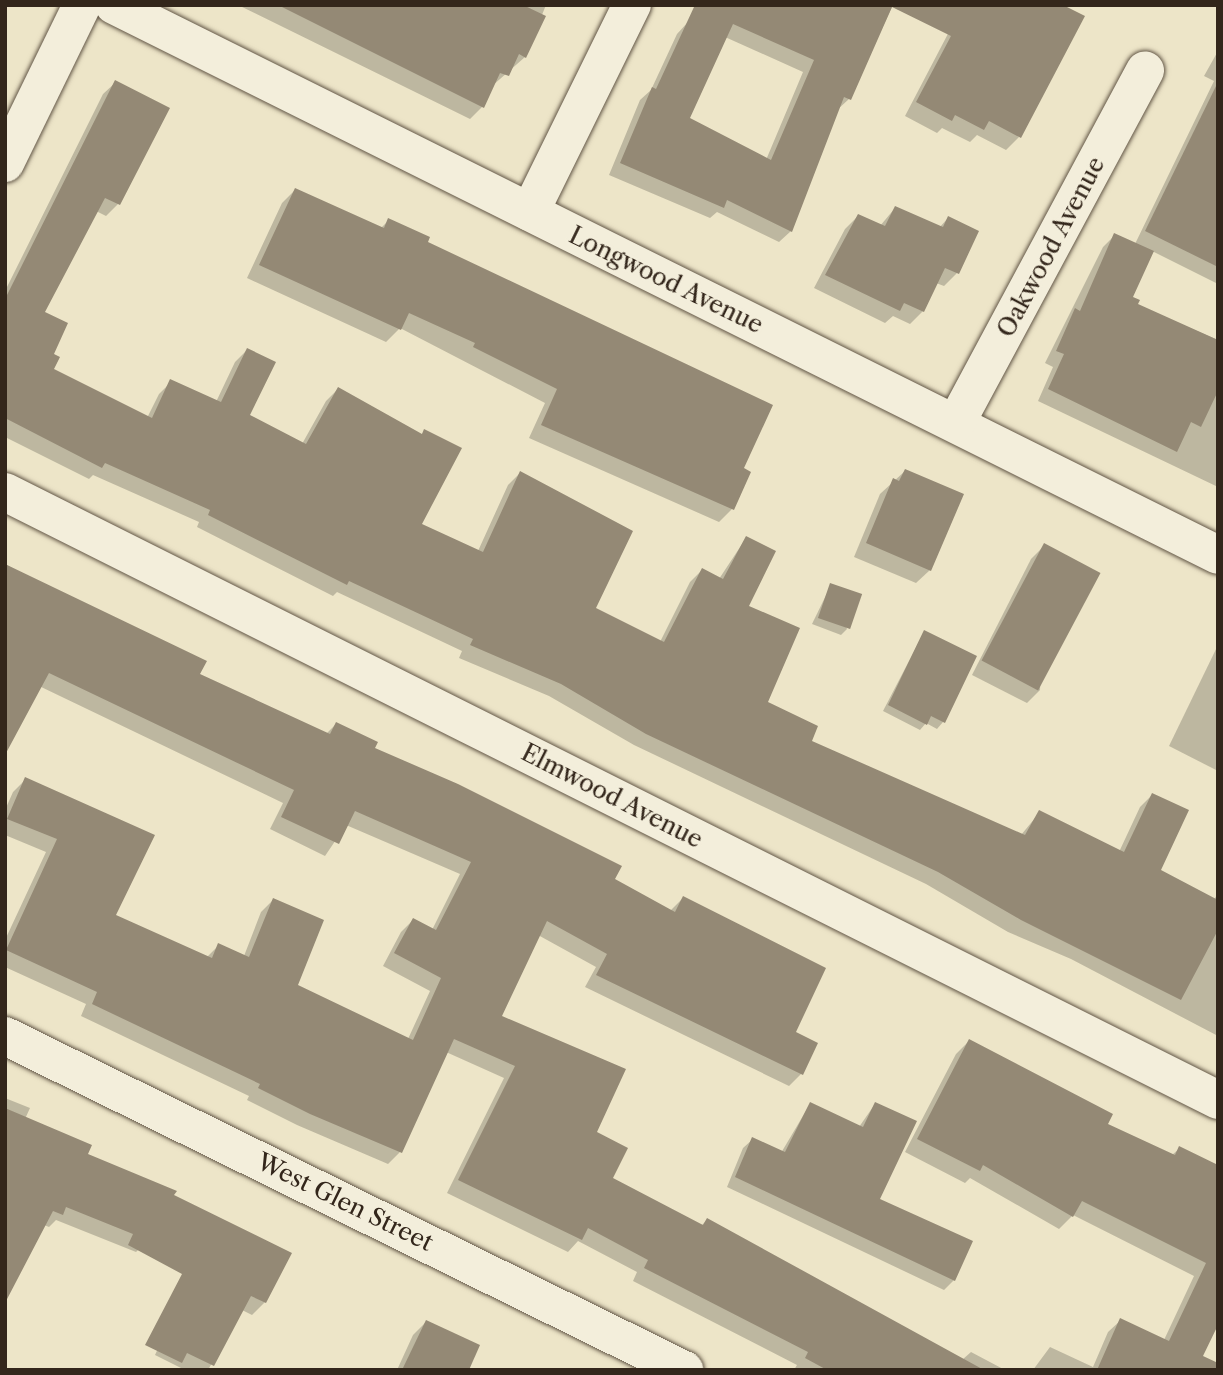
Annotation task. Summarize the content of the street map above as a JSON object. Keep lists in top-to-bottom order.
{
  "streets": {
    "street": [
      "Oakwood Avenue",
      "Longwood Avenue",
      "Elmwood Avenue",
      "West Glen Street"
    ]
  },
  "crossings": [
    ["Oakwood Avenue", "Longwood Avenue"]
  ]
}
